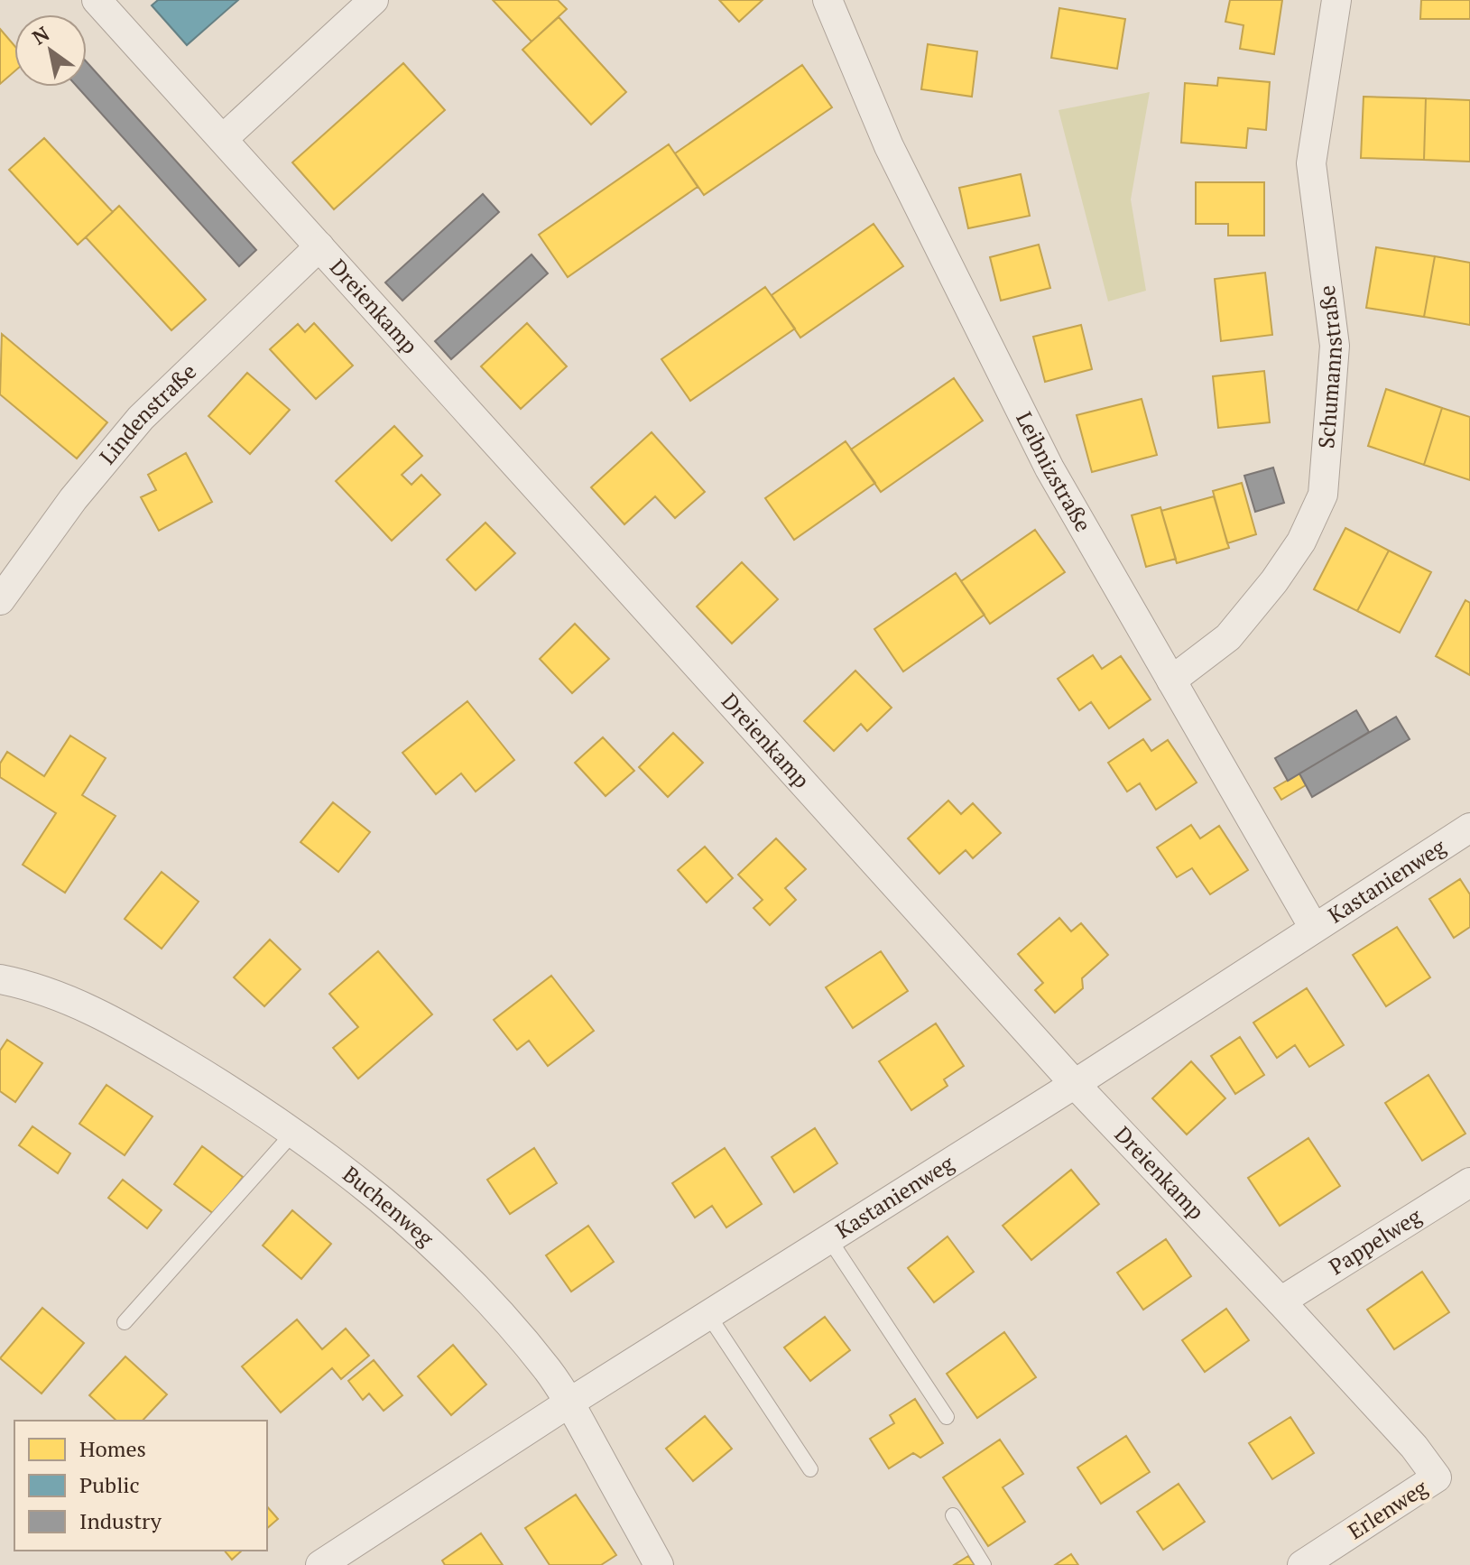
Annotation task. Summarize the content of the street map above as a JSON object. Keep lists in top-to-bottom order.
{
  "streets": {
    "street": [
      "Dreienkamp",
      "Schumannstraße",
      "Lindenstraße",
      "Leibnizstraße",
      "Kastanienweg",
      "Buchenweg",
      "Pappelweg",
      "Erlenweg"
    ]
  },
  "crossings": [
    ["Dreienkamp", "Lindenstraße"],
    ["Dreienkamp", "Kastanienweg"],
    ["Dreienkamp", "Pappelweg"],
    ["Dreienkamp", "Erlenweg"],
    ["Schumannstraße", "Leibnizstraße"],
    ["Leibnizstraße", "Kastanienweg"],
    ["Kastanienweg", "Buchenweg"]
  ],
  "legend": ["Homes", "Public", "Industry"],
  "north": "top left"
}
